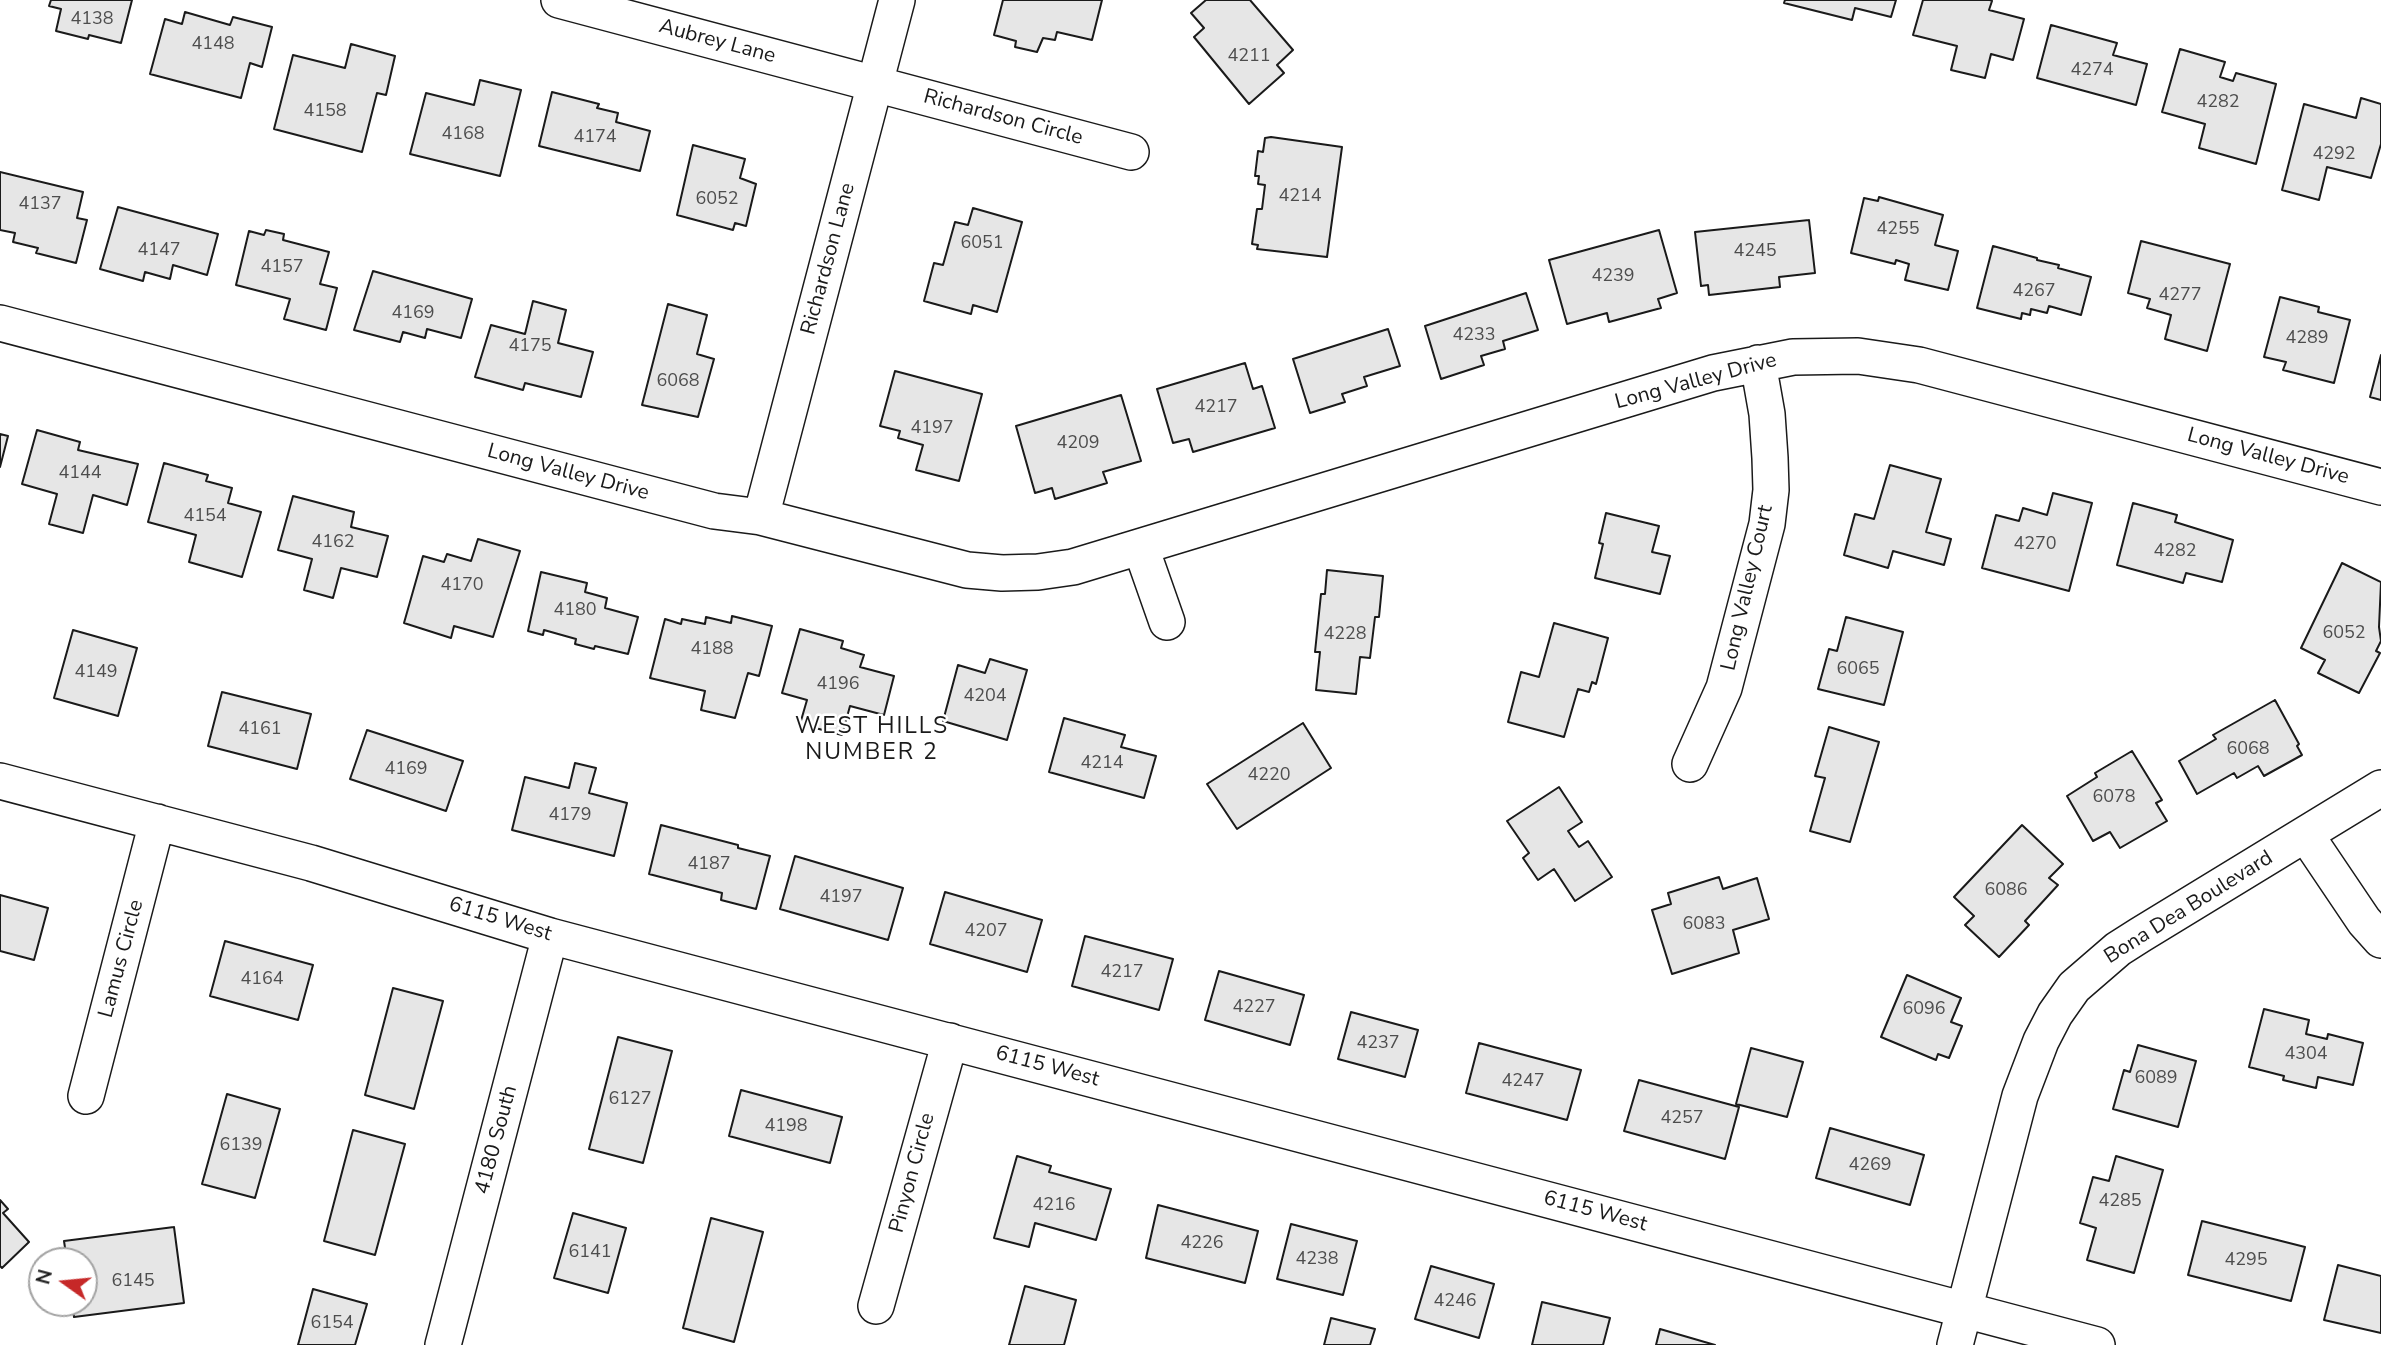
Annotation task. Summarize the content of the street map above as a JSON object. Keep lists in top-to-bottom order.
{
  "streets": {
    "street": [
      "Aubrey Lane",
      "Richardson Circle",
      "Richardson Lane",
      "Long Valley Drive",
      "Long Valley Court",
      "Bona Dea Boulevard",
      "6115 West",
      "Lamus Circle",
      "4180 South",
      "Pinyon Circle"
    ]
  },
  "crossings": [
    ["Aubrey Lane", "Richardson Circle"],
    ["Aubrey Lane", "Richardson Lane"],
    ["Richardson Circle", "Richardson Lane"],
    ["Richardson Lane", "Long Valley Drive"],
    ["Long Valley Drive", "Long Valley Court"],
    ["Bona Dea Boulevard", "6115 West"],
    ["6115 West", "Lamus Circle"],
    ["6115 West", "4180 South"],
    ["6115 West", "Pinyon Circle"]
  ],
  "districts": ["WEST HILLS NUMBER 2"],
  "house_numbers": [
    "4138",
    "4148",
    "4211",
    "4274",
    "4282",
    "4158",
    "4168",
    "4174",
    "4292",
    "4214",
    "6052",
    "4137",
    "4255",
    "6051",
    "4147",
    "4245",
    "4157",
    "4239",
    "4267",
    "4277",
    "4169",
    "4233",
    "4289",
    "4175",
    "6068",
    "4217",
    "4197",
    "4209",
    "4144",
    "4154",
    "4162",
    "4270",
    "4282",
    "4170",
    "4180",
    "6052",
    "4228",
    "4188",
    "6065",
    "4149",
    "4196",
    "4204",
    "4161",
    "6068",
    "4214",
    "4169",
    "4220",
    "6078",
    "4179",
    "4187",
    "6086",
    "4197",
    "6083",
    "4207",
    "4217",
    "4164",
    "4227",
    "6096",
    "4237",
    "4304",
    "6089",
    "4247",
    "6127",
    "4257",
    "4198",
    "6139",
    "4269",
    "4285",
    "4216",
    "4226",
    "6141",
    "4238",
    "4295",
    "6145",
    "4246",
    "6154"
  ],
  "north": "left"
}
